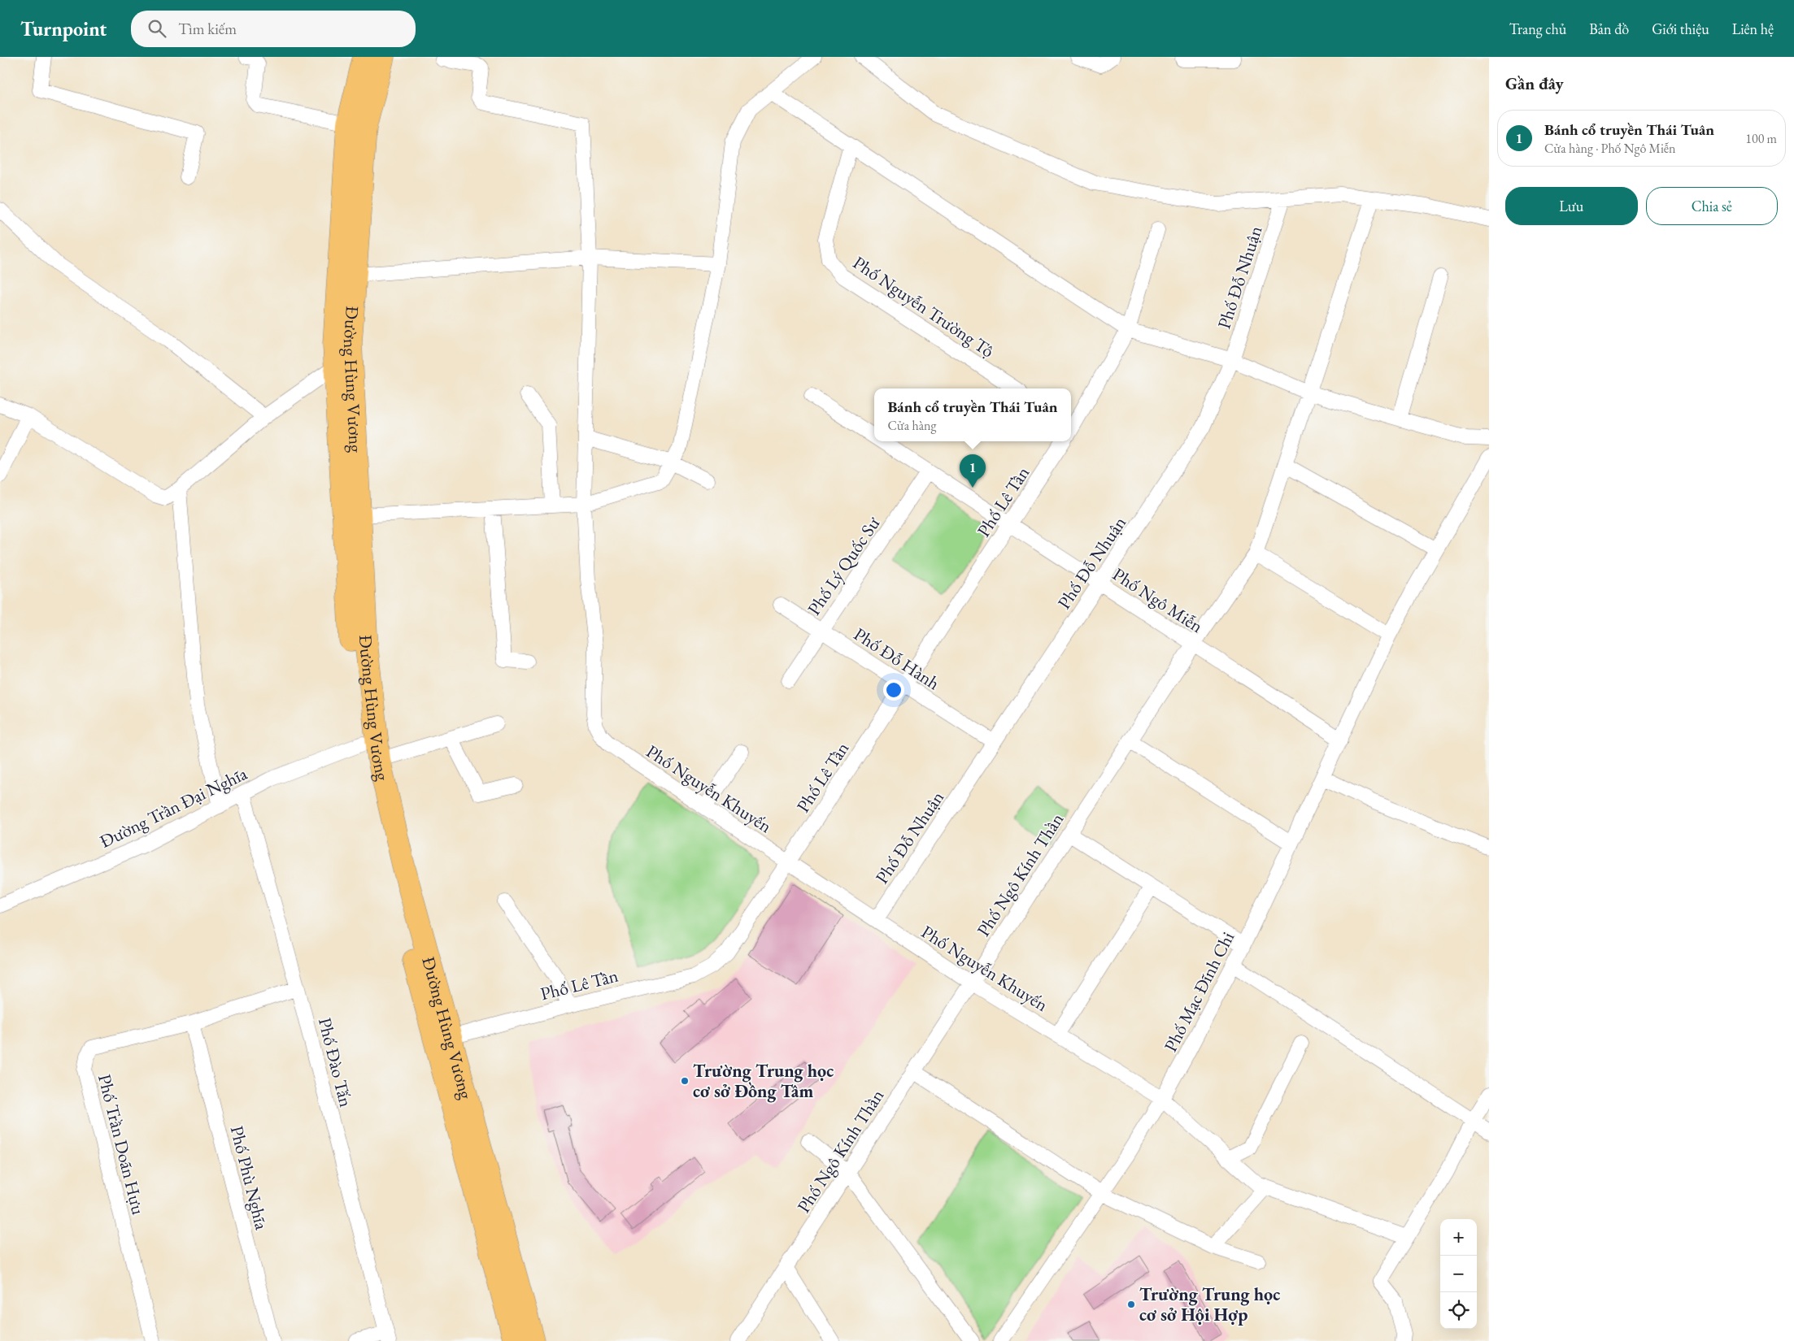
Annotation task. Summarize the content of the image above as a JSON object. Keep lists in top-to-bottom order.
{
  "streets": {
    "main road": ["Đường Hùng Vương"],
    "street": [
      "Phố Đỗ Nhuận",
      "Phố Nguyễn Trường Tộ",
      "Phố Lê Tần",
      "Phố Lý Quốc Sư",
      "Phố Ngô Miễn",
      "Phố Đỗ Hành",
      "Phố Nguyễn Khuyến",
      "Đường Trần Đại Nghĩa",
      "Phố Ngô Kính Thần",
      "Phố Mạc Đĩnh Chi",
      "Phố Đào Tấn",
      "Phố Trần Doãn Hựu",
      "Phố Phù Nghĩa"
    ]
  },
  "crossings": [
    ["Phố Đỗ Nhuận", "Phố Ngô Miễn"],
    ["Phố Đỗ Nhuận", "Phố Đỗ Hành"],
    ["Phố Đỗ Nhuận", "Phố Nguyễn Khuyến"],
    ["Đường Hùng Vương", "Phố Lê Tần"],
    ["Đường Hùng Vương", "Đường Trần Đại Nghĩa"],
    ["Phố Lê Tần", "Phố Ngô Miễn"],
    ["Phố Lê Tần", "Phố Đỗ Hành"],
    ["Phố Lê Tần", "Phố Nguyễn Khuyến"],
    ["Phố Lý Quốc Sư", "Phố Ngô Miễn"],
    ["Phố Lý Quốc Sư", "Phố Đỗ Hành"],
    ["Phố Ngô Miễn", "Phố Ngô Kính Thần"],
    ["Phố Ngô Miễn", "Phố Mạc Đĩnh Chi"],
    ["Phố Nguyễn Khuyến", "Phố Ngô Kính Thần"],
    ["Phố Nguyễn Khuyến", "Phố Mạc Đĩnh Chi"],
    ["Đường Trần Đại Nghĩa", "Phố Đào Tấn"],
    ["Phố Đào Tấn", "Phố Trần Doãn Hựu"],
    ["Phố Trần Doãn Hựu", "Phố Phù Nghĩa"]
  ],
  "places": ["Trường Trung học cơ sở Đồng Tâm", "Trường Trung học cơ sở Hội Hợp"],
  "page": {
    "header": "Turnpoint",
    "search": "Tìm kiếm",
    "nav": [
      "Trang chủ",
      "Bản đồ",
      "Giới thiệu",
      "Liên hệ"
    ],
    "heading": "Gần đây",
    "list": [
      {
        "mark": "1",
        "name": "Bánh cổ truyền Thái Tuân",
        "note": "Cửa hàng · Phố Ngô Miễn",
        "value": "100 m"
      }
    ],
    "buttons": ["Lưu", "Chia sẻ"],
    "popup": ["Bánh cổ truyền Thái Tuân", "Cửa hàng"],
    "pins": "1",
    "map_buttons": ["+", "−"]
  }
}
